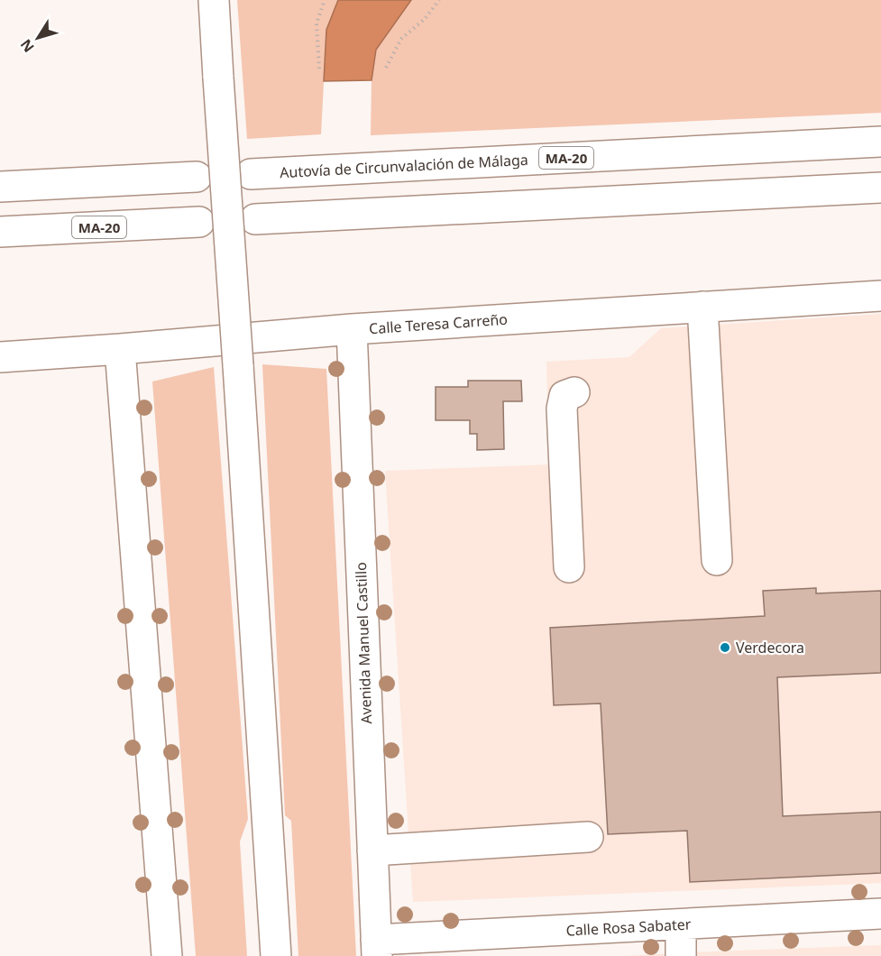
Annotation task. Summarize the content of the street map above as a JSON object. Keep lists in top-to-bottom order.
{
  "streets": {
    "main road": [
      "MA-20",
      "Autovía de Circunvalación de Málaga",
      "Calle Teresa Carreño",
      "Avenida Manuel Castillo",
      "Calle Rosa Sabater"
    ]
  },
  "crossings": [
    ["Calle Teresa Carreño", "Avenida Manuel Castillo"],
    ["Avenida Manuel Castillo", "Calle Rosa Sabater"]
  ],
  "places": ["Verdecora"],
  "north": "bottom left"
}
